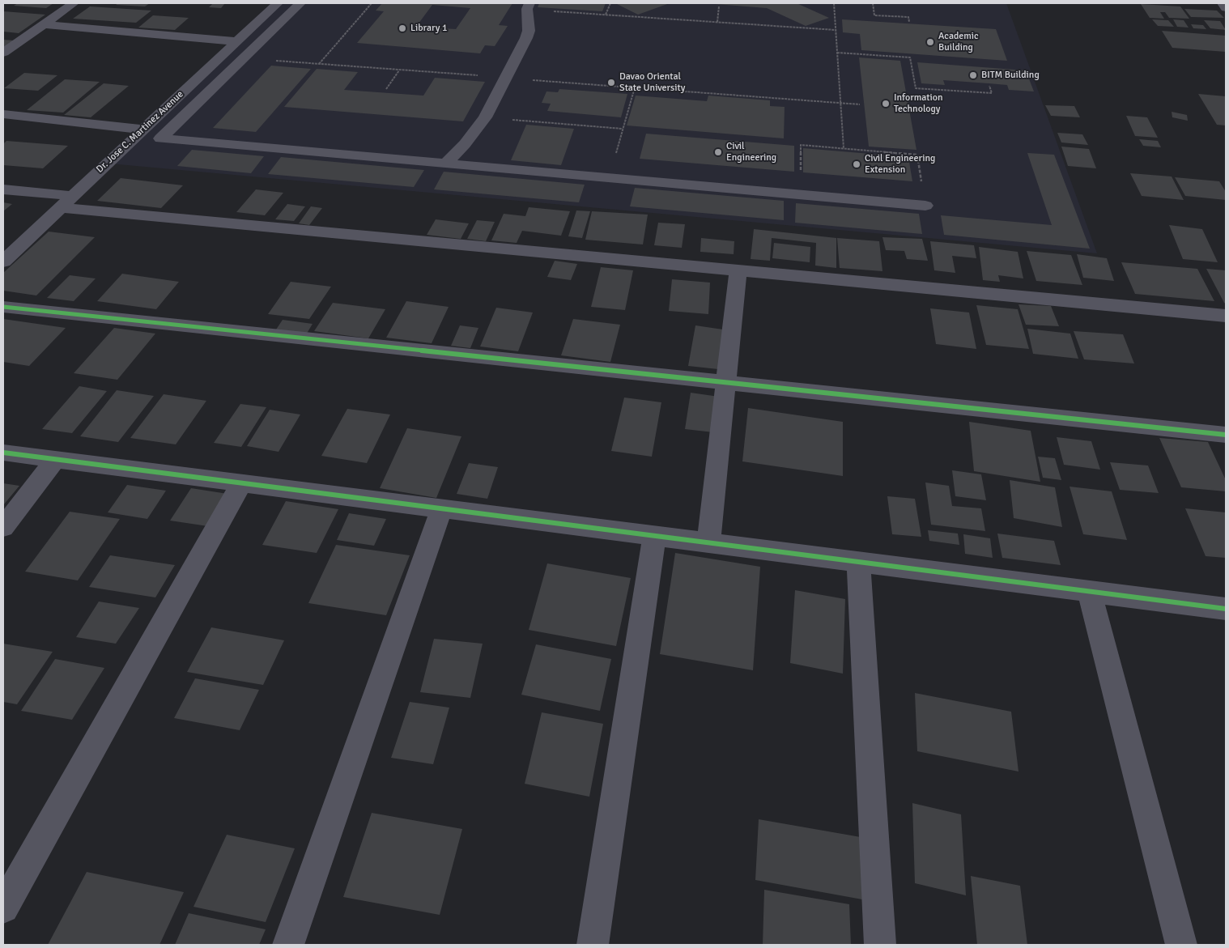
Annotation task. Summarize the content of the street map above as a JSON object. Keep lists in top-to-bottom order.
{
  "streets": {
    "street": ["Dr. Jose C. Martinez Avenue"]
  },
  "places": [
    "Library 1",
    "Academic Building",
    "BITM Building",
    "Davao Oriental State University",
    "Information Technology",
    "Civil Engineering",
    "Civil Engineering Extension"
  ]
}
